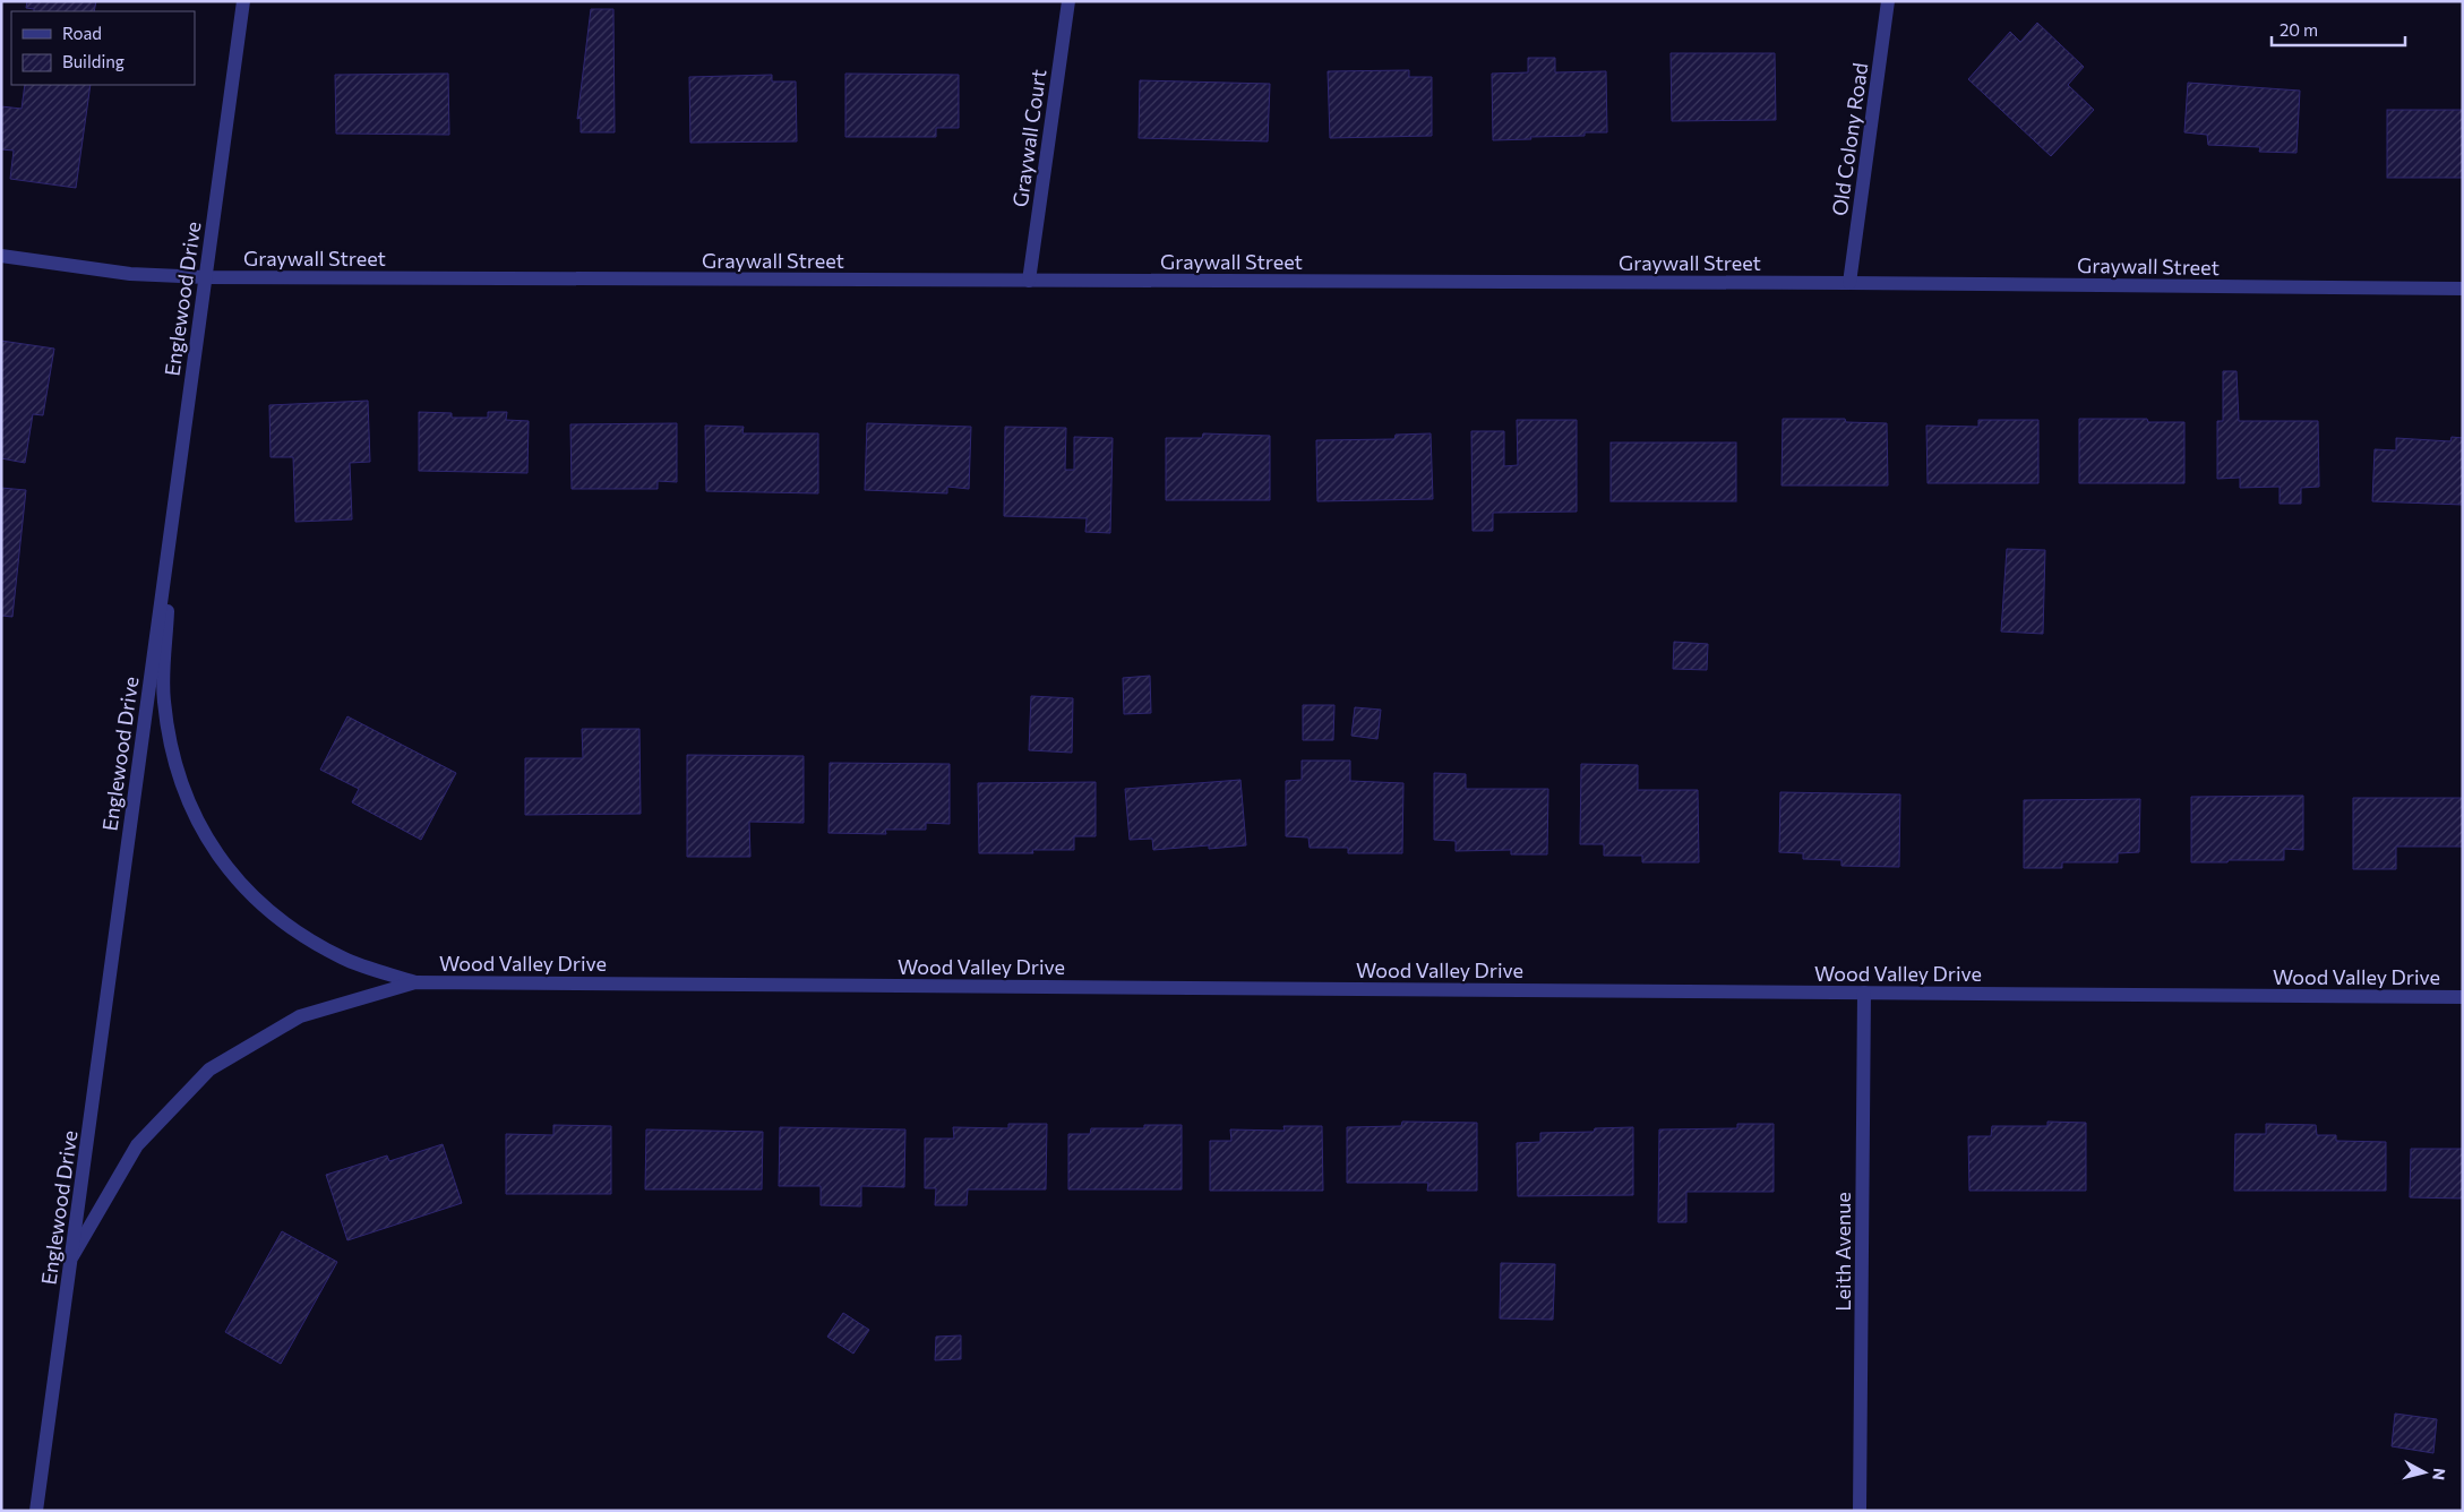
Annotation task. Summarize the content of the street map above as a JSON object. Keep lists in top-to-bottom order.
{
  "streets": {
    "street": [
      "Graywall Court",
      "Old Colony Road",
      "Graywall Street",
      "Englewood Drive",
      "Wood Valley Drive",
      "Leith Avenue"
    ]
  },
  "crossings": [
    ["Graywall Court", "Graywall Street"],
    ["Old Colony Road", "Graywall Street"],
    ["Graywall Street", "Englewood Drive"],
    ["Englewood Drive", "Wood Valley Drive"],
    ["Wood Valley Drive", "Leith Avenue"]
  ],
  "legend": ["Road", "Building"],
  "scale_bar": "20 m",
  "north": "right"
}
